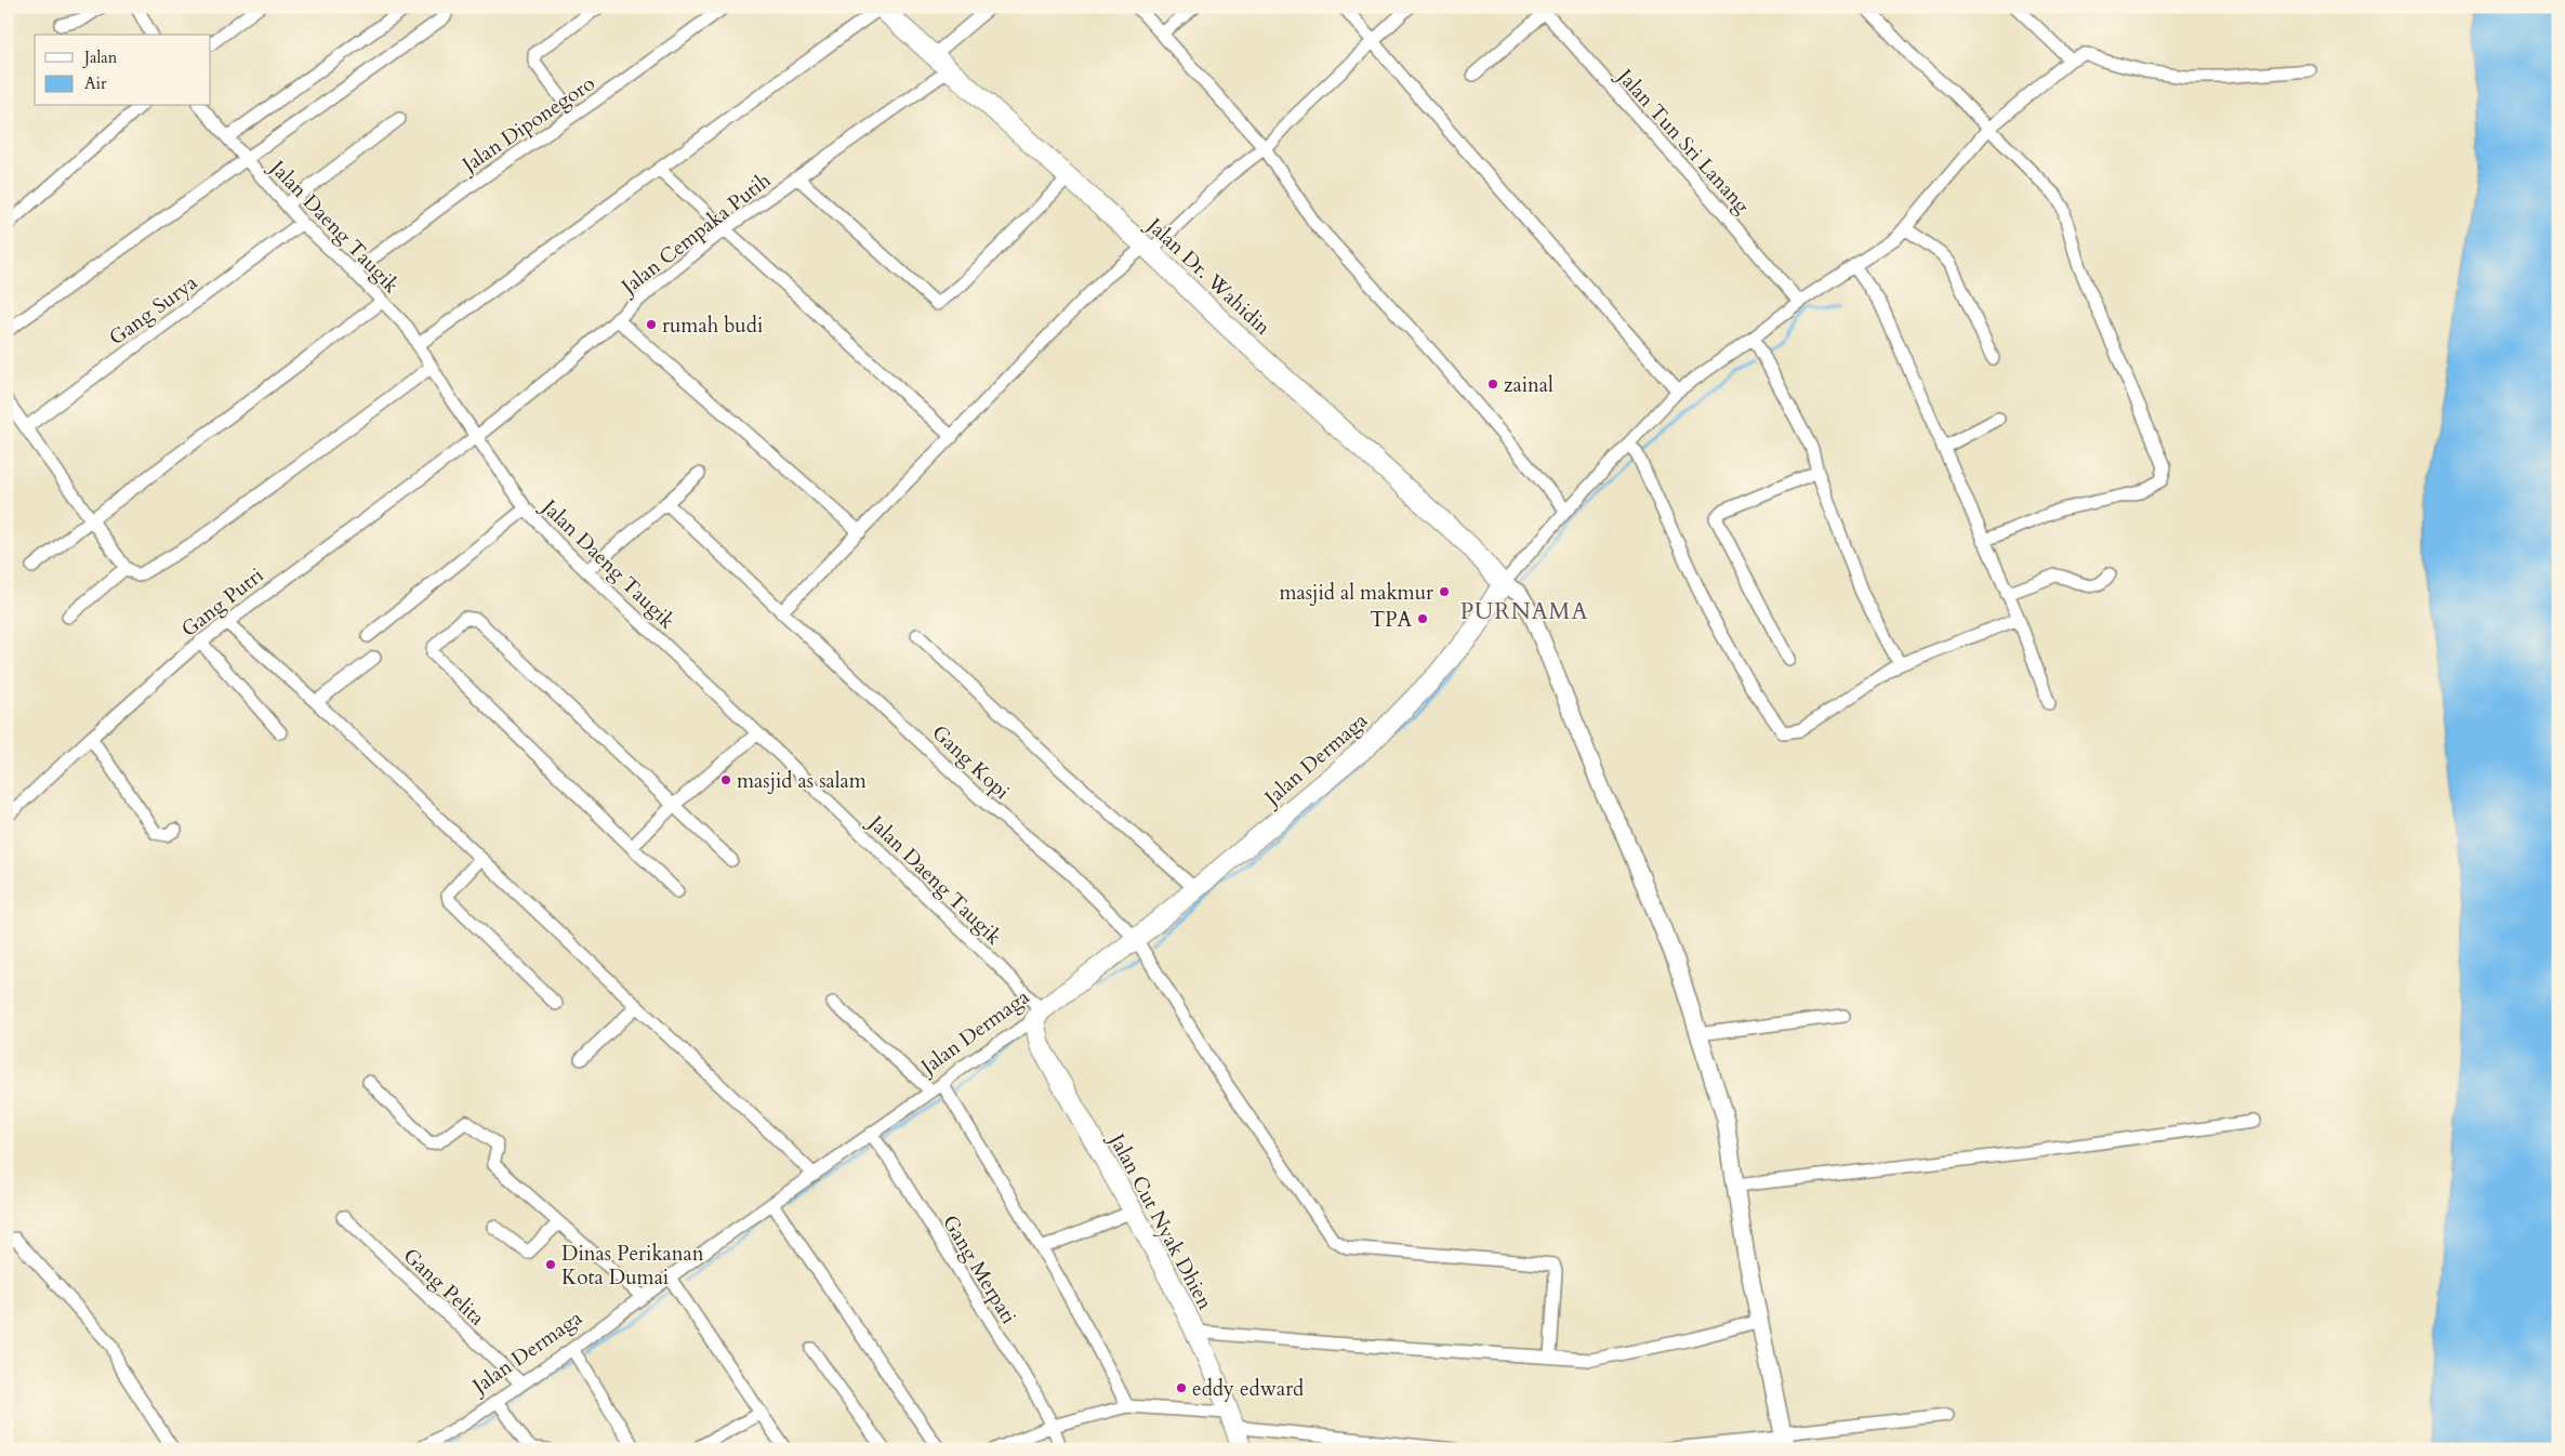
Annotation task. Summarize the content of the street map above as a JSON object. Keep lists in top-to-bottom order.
{
  "streets": {
    "main road": ["Jalan Dr. Wahidin", "Jalan Dermaga", "Jalan Cut Nyak Dhien"],
    "street": [
      "Jalan Diponegoro",
      "Jalan Tun Sri Lanang",
      "Jalan Daeng Taugik",
      "Jalan Cempaka Putih",
      "Gang Surya",
      "Gang Putri",
      "Gang Kopi",
      "Gang Merpati",
      "Gang Pelita"
    ]
  },
  "crossings": [
    ["Jalan Diponegoro", "Jalan Daeng Taugik"],
    ["Jalan Daeng Taugik", "Jalan Cempaka Putih"],
    ["Jalan Daeng Taugik", "Gang Surya"],
    ["Jalan Daeng Taugik", "Gang Putri"],
    ["Jalan Daeng Taugik", "Jalan Dermaga"],
    ["Jalan Daeng Taugik", "Jalan Cut Nyak Dhien"],
    ["Jalan Cempaka Putih", "Jalan Dr. Wahidin"],
    ["Jalan Cempaka Putih", "Gang Putri"],
    ["Jalan Dr. Wahidin", "Jalan Dermaga"],
    ["Jalan Dermaga", "Gang Kopi"],
    ["Jalan Dermaga", "Jalan Cut Nyak Dhien"],
    ["Jalan Dermaga", "Gang Merpati"],
    ["Jalan Dermaga", "Gang Pelita"]
  ],
  "districts": ["PURNAMA"],
  "places": [
    "rumah budi",
    "zainal",
    "masjid al makmur",
    "TPA",
    "masjid as salam",
    "Dinas Perikanan Kota Dumai",
    "eddy edward"
  ],
  "legend": ["Jalan", "Air"]
}
